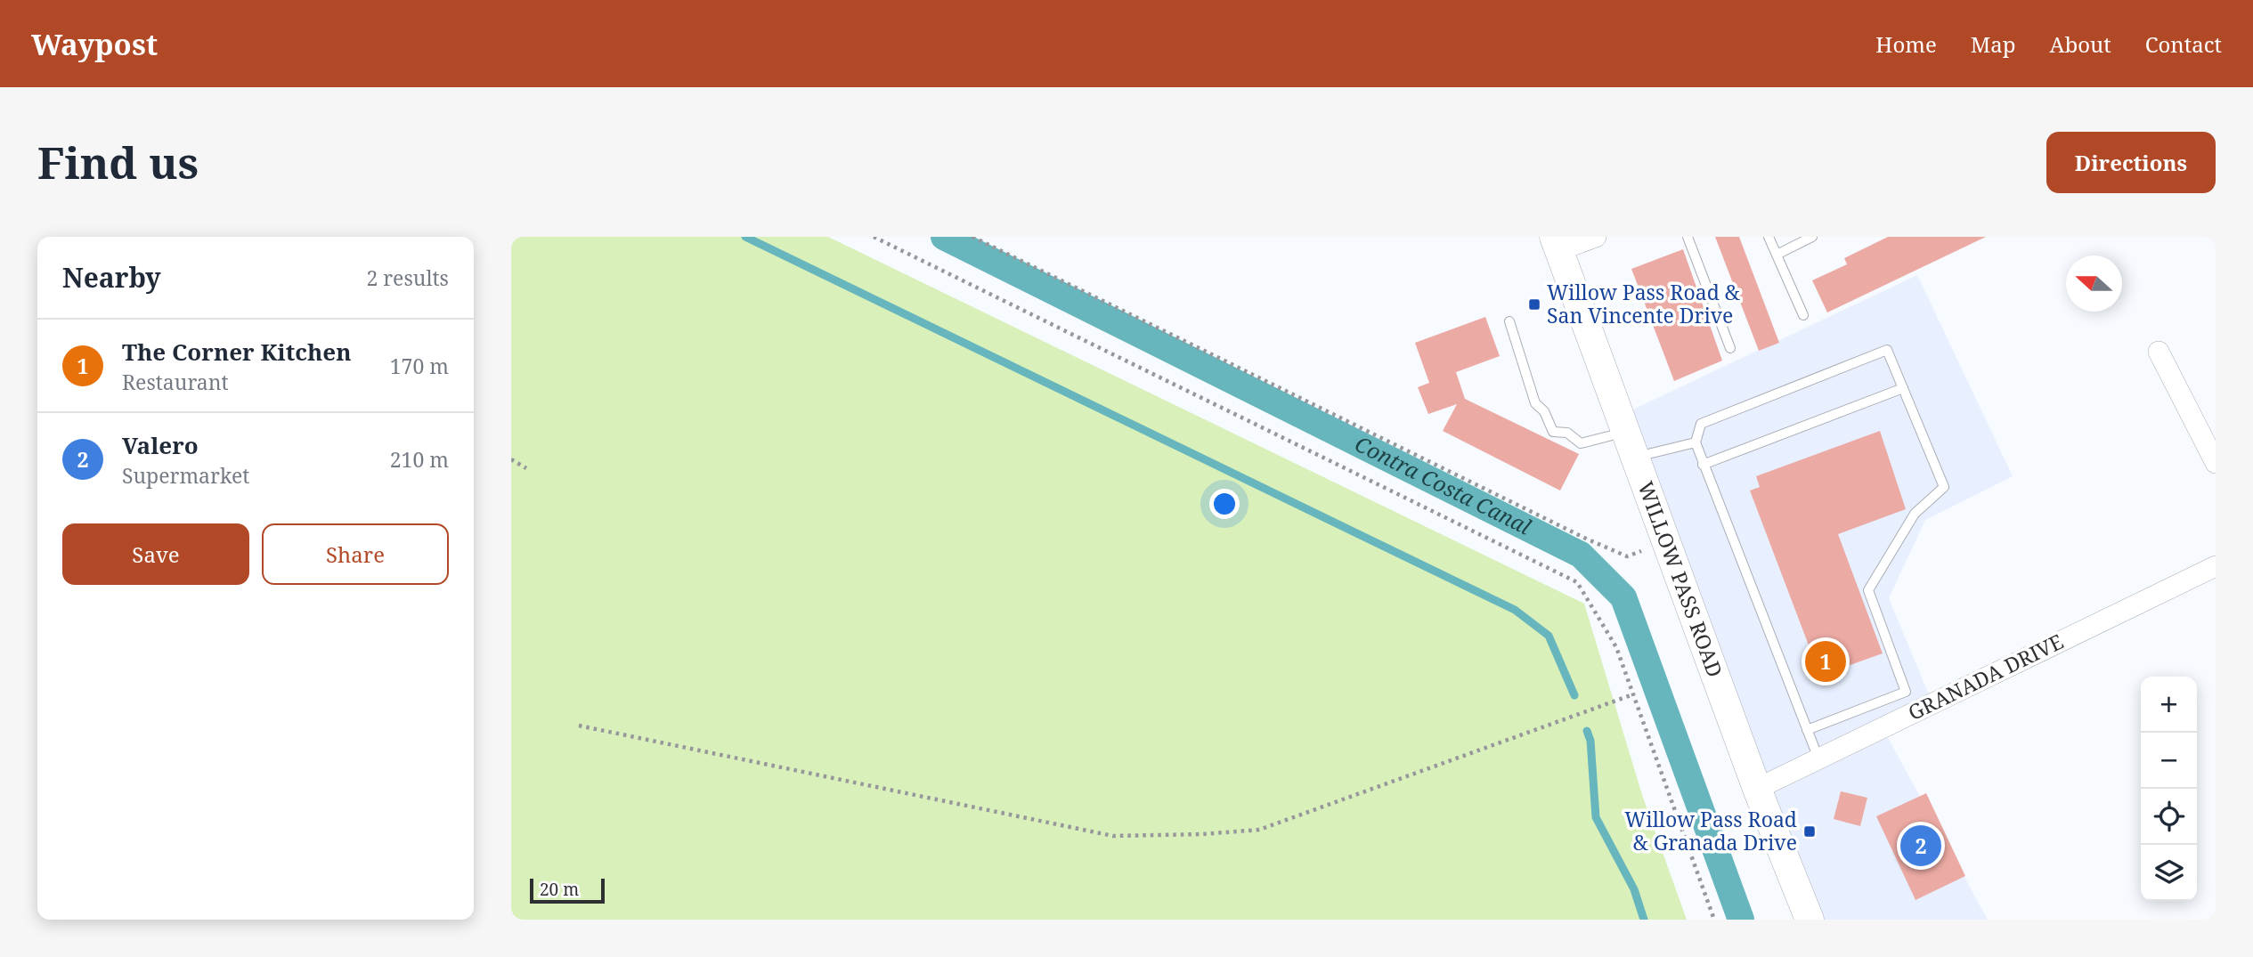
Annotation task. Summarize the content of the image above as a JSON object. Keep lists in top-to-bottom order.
{
  "streets": {
    "main road": ["WILLOW PASS ROAD"],
    "street": ["GRANADA DRIVE"]
  },
  "crossings": [
    ["WILLOW PASS ROAD", "GRANADA DRIVE"]
  ],
  "water": ["Contra Costa Canal"],
  "places": {
    "transit": ["Willow Pass Road & San Vincente Drive", "Willow Pass Road & Granada Drive"]
  },
  "scale_bar": "20 m",
  "north": "left",
  "page": {
    "header": "Waypost",
    "nav": [
      "Home",
      "Map",
      "About",
      "Contact"
    ],
    "buttons": [
      "Directions",
      ["Save", "Share"]
    ],
    "title": "Find us",
    "heading": ["Nearby", "2 results"],
    "list": [
      {
        "mark": "1",
        "name": "The Corner Kitchen",
        "note": "Restaurant",
        "value": "170 m"
      },
      {
        "mark": "2",
        "name": "Valero",
        "note": "Supermarket",
        "value": "210 m"
      }
    ],
    "pins": ["1", "2"],
    "map_buttons": ["+", "−"],
    "scale": "20 m"
  }
}
